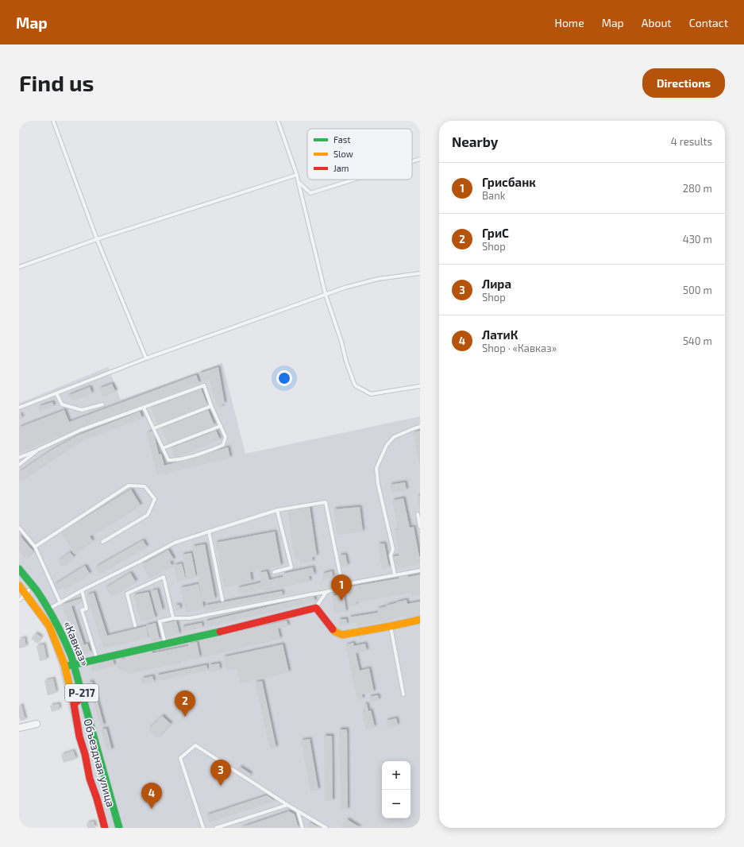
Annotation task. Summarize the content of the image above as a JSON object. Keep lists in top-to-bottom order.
{
  "streets": {
    "street": ["«Кавказ»", "Р-217", "Объездная улица"]
  },
  "crossings": [
    ["«Кавказ»", "Объездная улица"]
  ],
  "legend": ["Fast", "Slow", "Jam"],
  "page": {
    "header": "Map",
    "nav": [
      "Home",
      "Map",
      "About",
      "Contact"
    ],
    "buttons": "Directions",
    "title": "Find us",
    "heading": ["Nearby", "4 results"],
    "list": [
      {
        "mark": "1",
        "name": "Грисбанк",
        "note": "Bank",
        "value": "280 m"
      },
      {
        "mark": "2",
        "name": "ГриС",
        "note": "Shop",
        "value": "430 m"
      },
      {
        "mark": "3",
        "name": "Лира",
        "note": "Shop",
        "value": "500 m"
      },
      {
        "mark": "4",
        "name": "ЛатиК",
        "note": "Shop · «Кавказ»",
        "value": "540 m"
      }
    ],
    "pins": [
      "1",
      "2",
      "3",
      "4"
    ],
    "map_buttons": ["+", "−"]
  }
}
